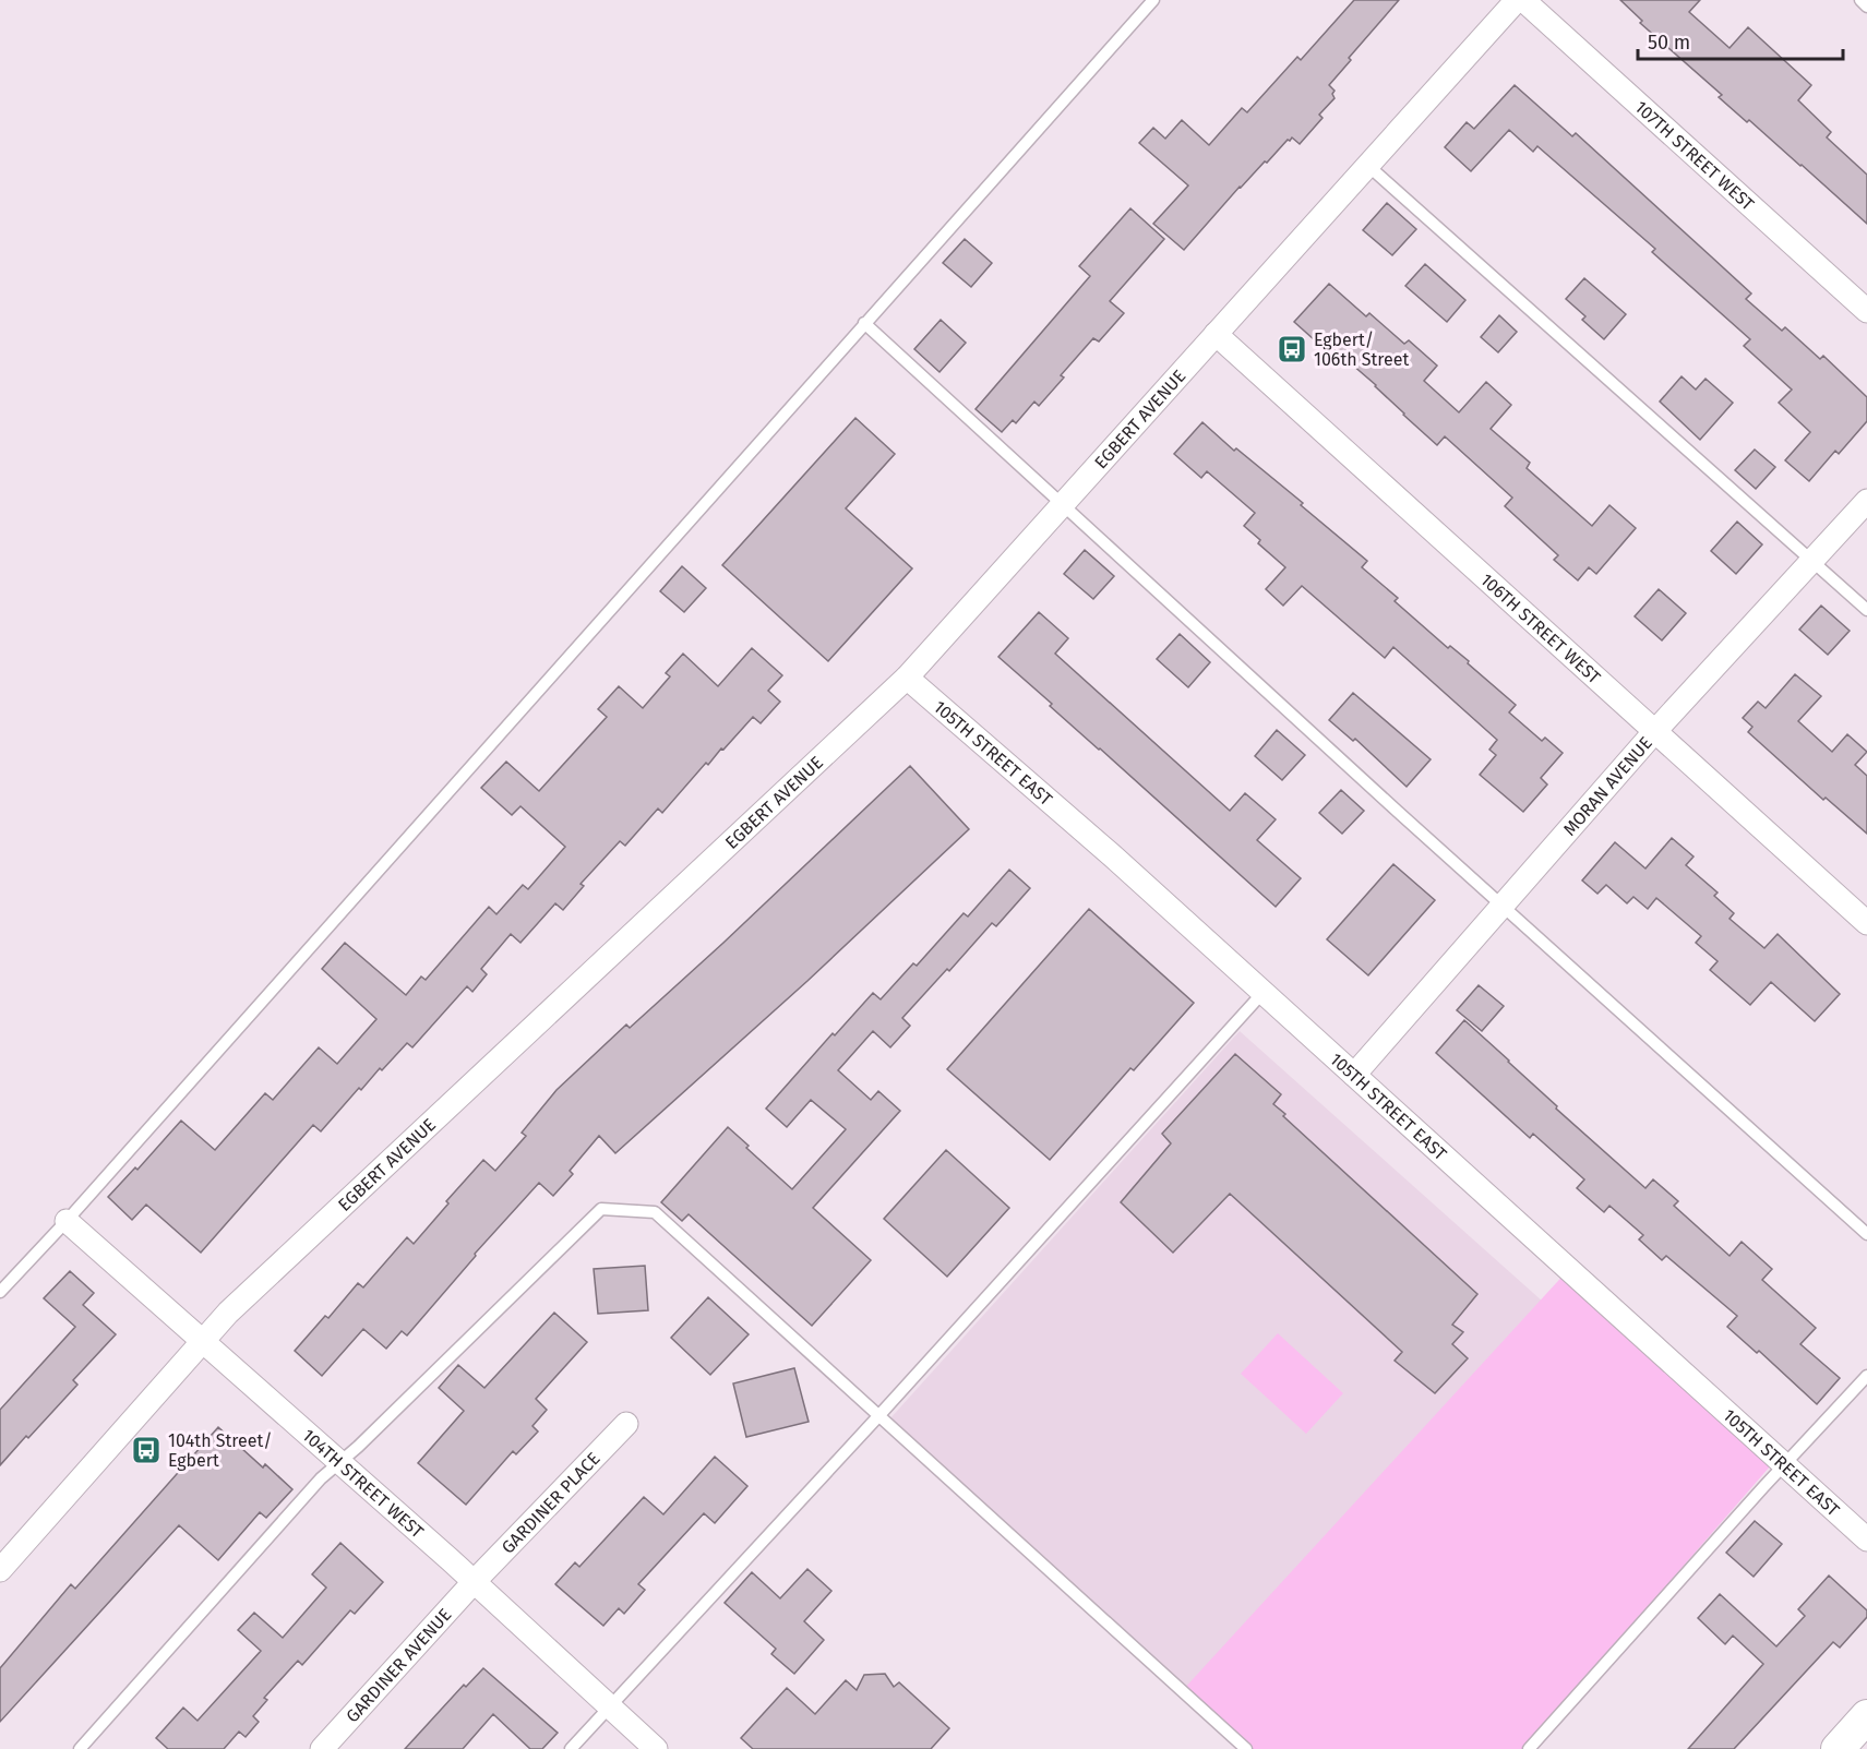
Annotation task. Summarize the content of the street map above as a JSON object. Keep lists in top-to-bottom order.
{
  "streets": {
    "street": [
      "107TH STREET WEST",
      "EGBERT AVENUE",
      "106TH STREET WEST",
      "105TH STREET EAST",
      "MORAN AVENUE",
      "104TH STREET WEST",
      "GARDINER PLACE",
      "GARDINER AVENUE"
    ]
  },
  "crossings": [
    ["EGBERT AVENUE", "106TH STREET WEST"],
    ["EGBERT AVENUE", "105TH STREET EAST"],
    ["EGBERT AVENUE", "104TH STREET WEST"],
    ["106TH STREET WEST", "MORAN AVENUE"],
    ["105TH STREET EAST", "MORAN AVENUE"],
    ["104TH STREET WEST", "GARDINER PLACE"],
    ["104TH STREET WEST", "GARDINER AVENUE"],
    ["GARDINER PLACE", "GARDINER AVENUE"]
  ],
  "places": {
    "bus stop": ["Egbert/ 106th Street", "104th Street/ Egbert"]
  },
  "scale_bar": "50 m"
}
